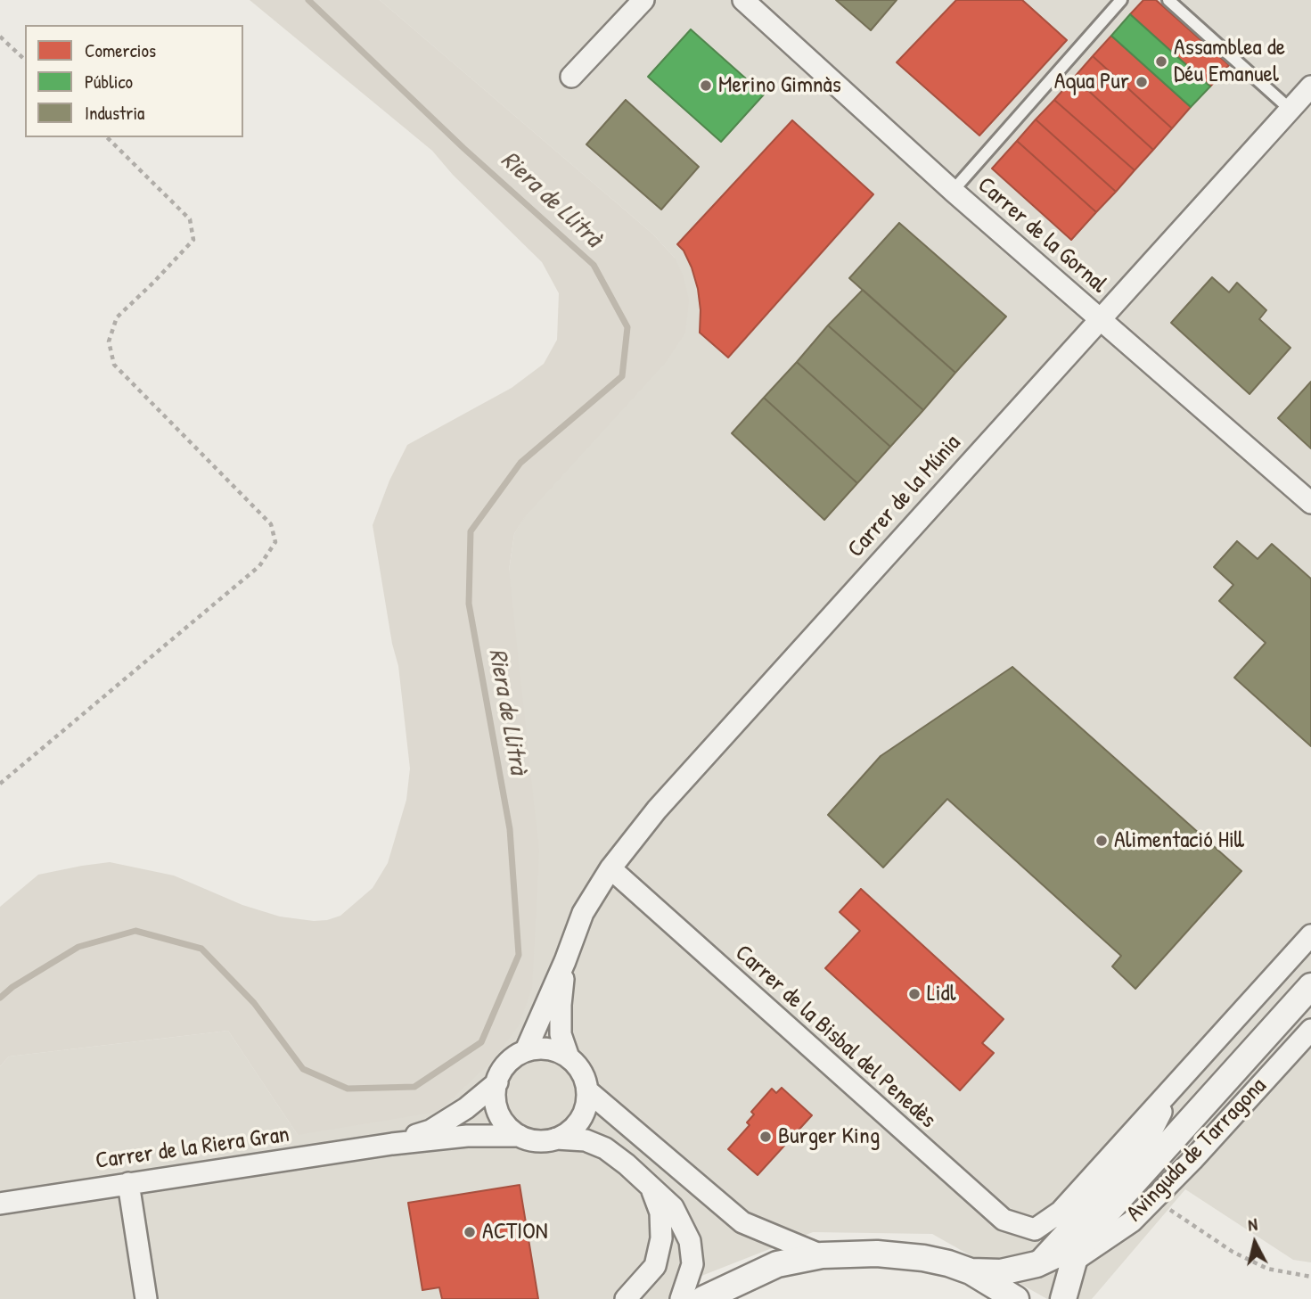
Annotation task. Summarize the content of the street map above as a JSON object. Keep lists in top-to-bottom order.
{
  "streets": {
    "street": [
      "Carrer de la Gornal",
      "Carrer de la Múnia",
      "Carrer de la Bisbal del Penedès",
      "Carrer de la Riera Gran",
      "Avinguda de Tarragona"
    ]
  },
  "crossings": [
    ["Carrer de la Gornal", "Carrer de la Múnia"],
    ["Carrer de la Múnia", "Carrer de la Bisbal del Penedès"],
    ["Carrer de la Múnia", "Carrer de la Riera Gran"],
    ["Carrer de la Bisbal del Penedès", "Avinguda de Tarragona"]
  ],
  "water": ["Riera de Llitrà"],
  "places": [
    "Assamblea de Déu Emanuel",
    "Aqua Pur",
    "Merino Gimnàs",
    "Alimentació Hill",
    "Lidl",
    "Burger King",
    "ACTION"
  ],
  "legend": ["Comercios", "Público", "Industria"],
  "north": "top"
}
